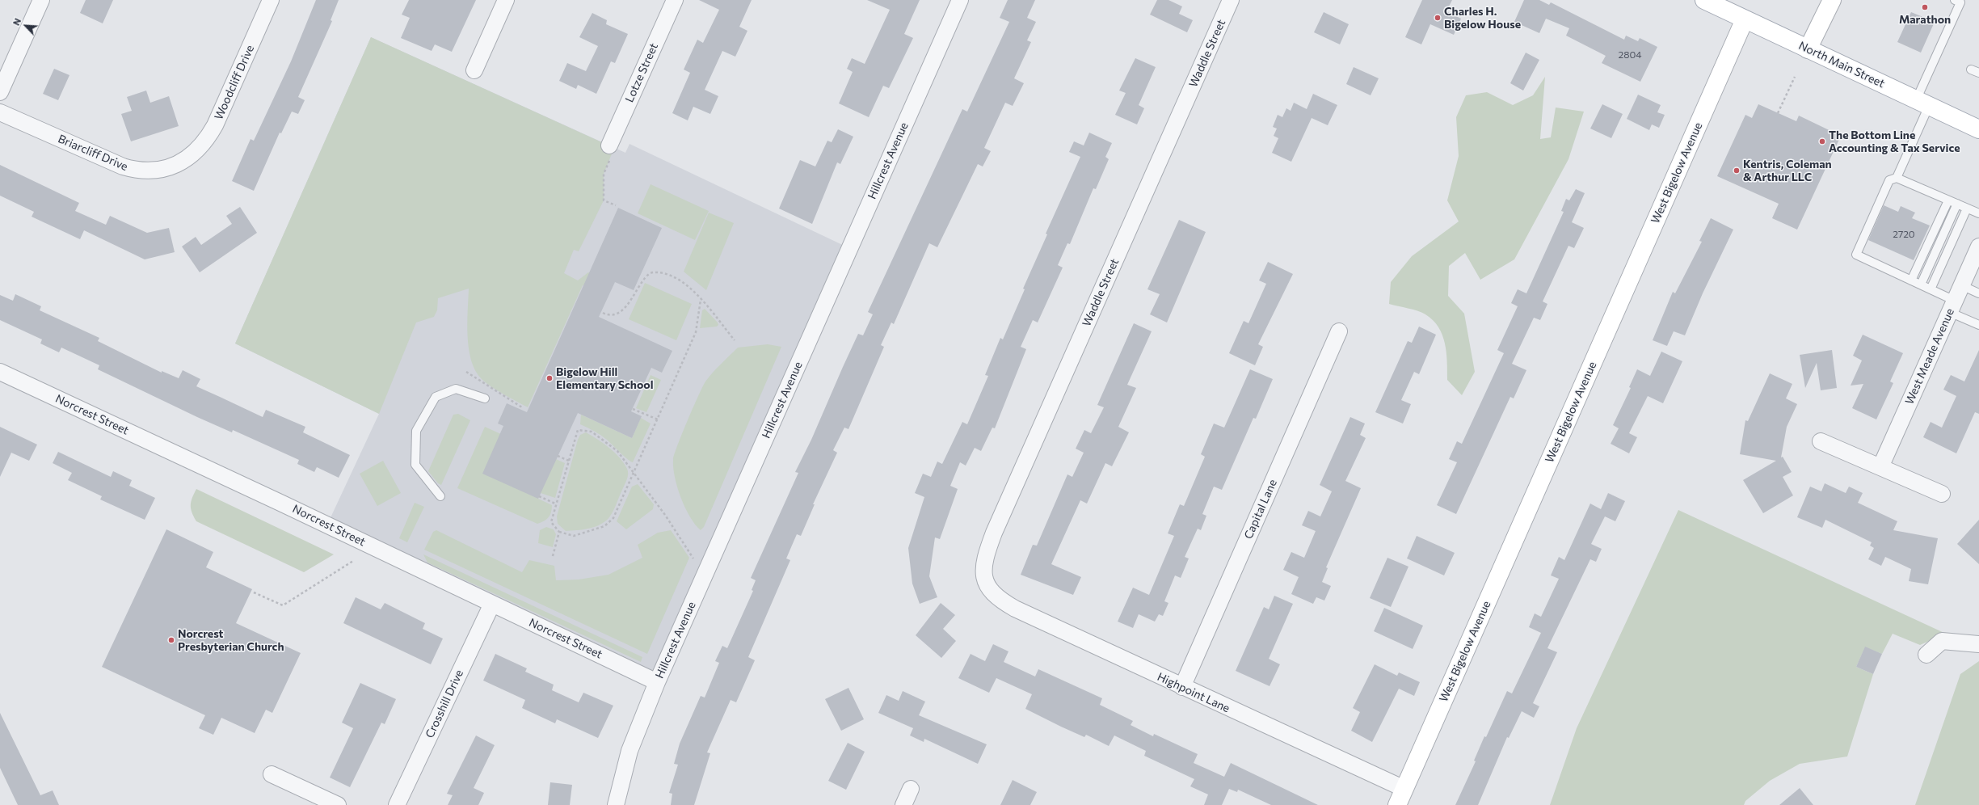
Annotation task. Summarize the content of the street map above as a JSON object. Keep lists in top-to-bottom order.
{
  "streets": {
    "main road": ["North Main Street", "West Bigelow Avenue"],
    "street": [
      "Waddle Street",
      "Lotze Street",
      "Woodcliff Drive",
      "Briarcliff Drive",
      "Hillcrest Avenue",
      "West Meade Avenue",
      "Norcrest Street",
      "Capital Lane",
      "Highpoint Lane",
      "Crosshill Drive"
    ]
  },
  "crossings": [
    ["Waddle Street", "Highpoint Lane"],
    ["North Main Street", "West Bigelow Avenue"],
    ["Woodcliff Drive", "Briarcliff Drive"],
    ["Hillcrest Avenue", "Norcrest Street"],
    ["West Bigelow Avenue", "Highpoint Lane"],
    ["Norcrest Street", "Crosshill Drive"],
    ["Capital Lane", "Highpoint Lane"]
  ],
  "places": [
    "Marathon",
    "Charles H. Bigelow House",
    "The Bottom Line Accounting & Tax Service",
    "Kentris, Coleman & Arthur LLC",
    "Bigelow Hill Elementary School",
    "Norcrest Presbyterian Church"
  ],
  "house_numbers": ["2804", "2720"],
  "north": "top left"
}
